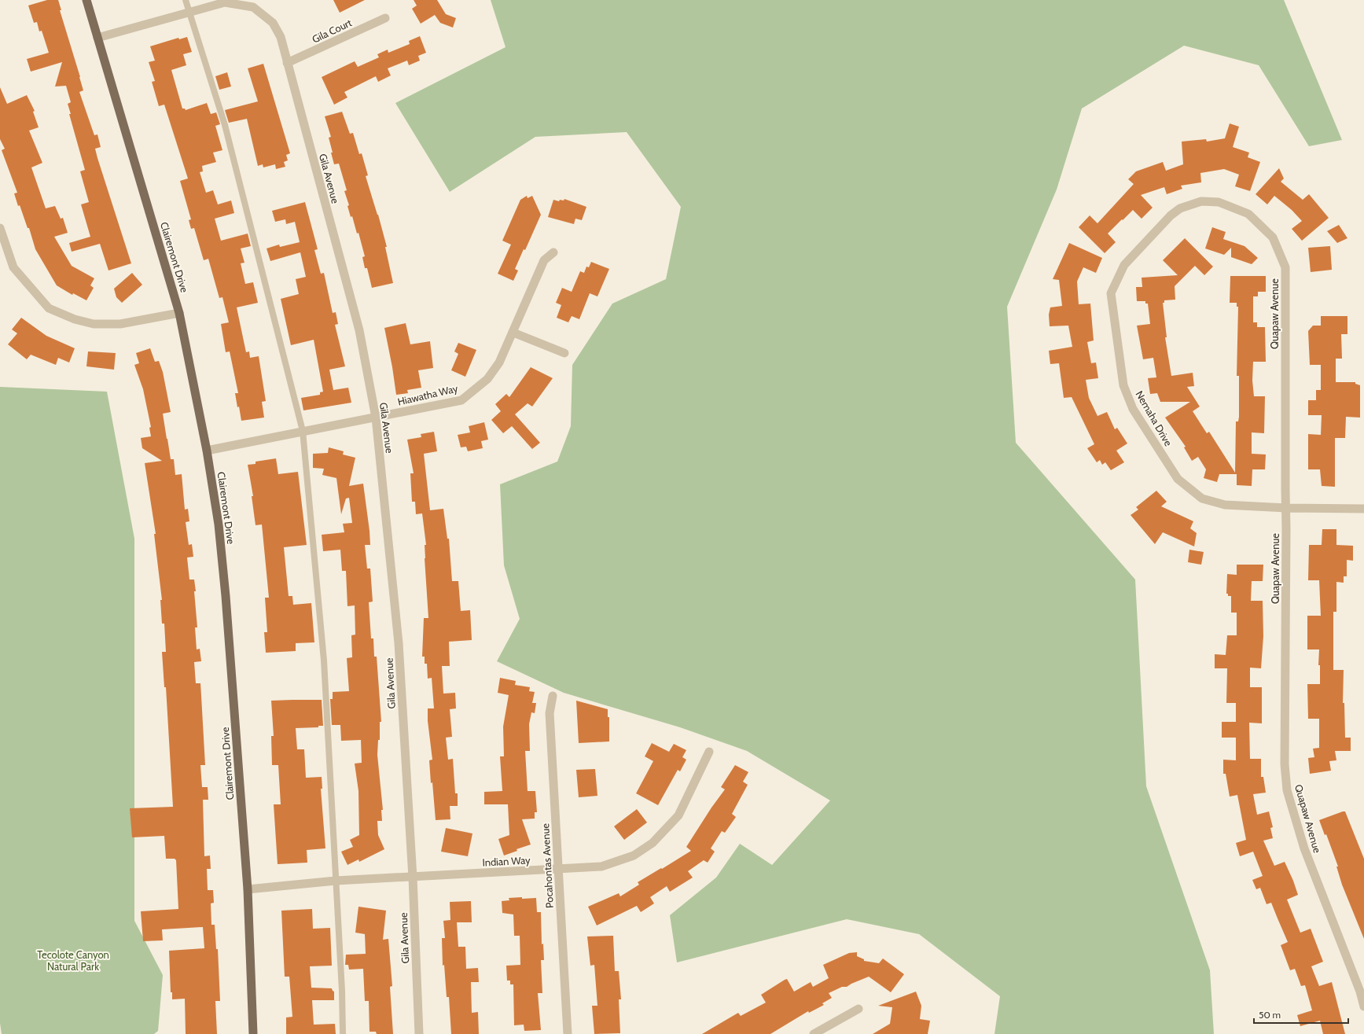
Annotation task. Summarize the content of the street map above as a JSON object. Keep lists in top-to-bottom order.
{
  "streets": {
    "main road": ["Clairemont Drive"],
    "street": [
      "Gila Court",
      "Gila Avenue",
      "Quapaw Avenue",
      "Hiawatha Way",
      "Nemaha Drive",
      "Indian Way",
      "Pocahontas Avenue"
    ]
  },
  "crossings": [
    ["Gila Court", "Gila Avenue"],
    ["Gila Avenue", "Clairemont Drive"],
    ["Gila Avenue", "Hiawatha Way"],
    ["Gila Avenue", "Indian Way"],
    ["Clairemont Drive", "Hiawatha Way"],
    ["Clairemont Drive", "Indian Way"],
    ["Quapaw Avenue", "Nemaha Drive"],
    ["Indian Way", "Pocahontas Avenue"]
  ],
  "parks": ["Tecolote Canyon Natural Park"],
  "scale_bar": "50 m"
}
